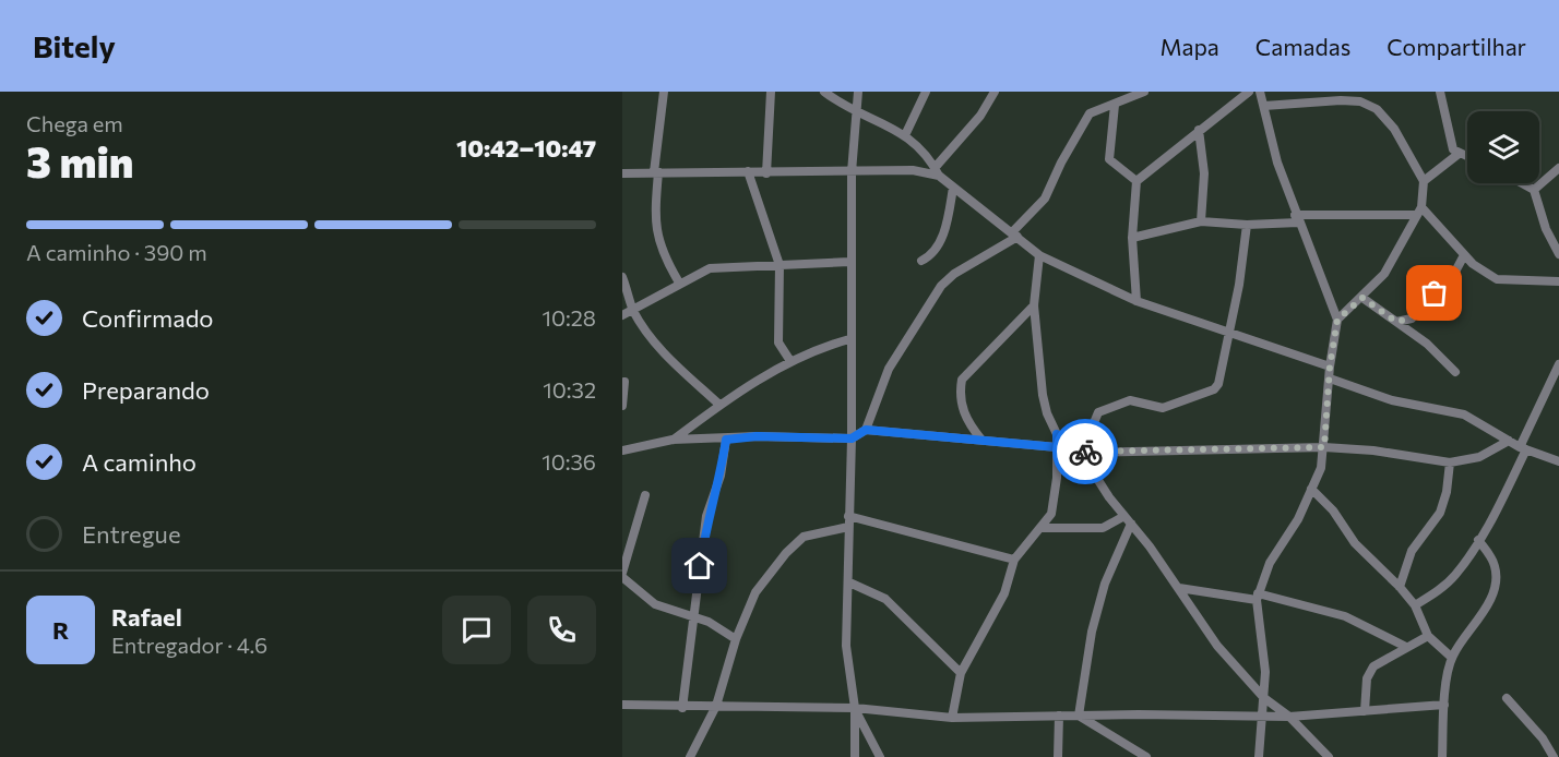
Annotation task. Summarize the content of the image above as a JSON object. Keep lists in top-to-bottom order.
{
  "page": {
    "header": "Bitely",
    "nav": ["Mapa", "Camadas", "Compartilhar"],
    "heading": ["3 min", "Chega em", "10:42–10:47"],
    "panel": ["Rafael", "Entregador · 4.6"],
    "bar": "A caminho · 390 m",
    "list": [
      ["Confirmado", "10:28"],
      ["Preparando", "10:32"],
      ["A caminho", "10:36"],
      "Entregue"
    ],
    "round": "R"
  }
}
